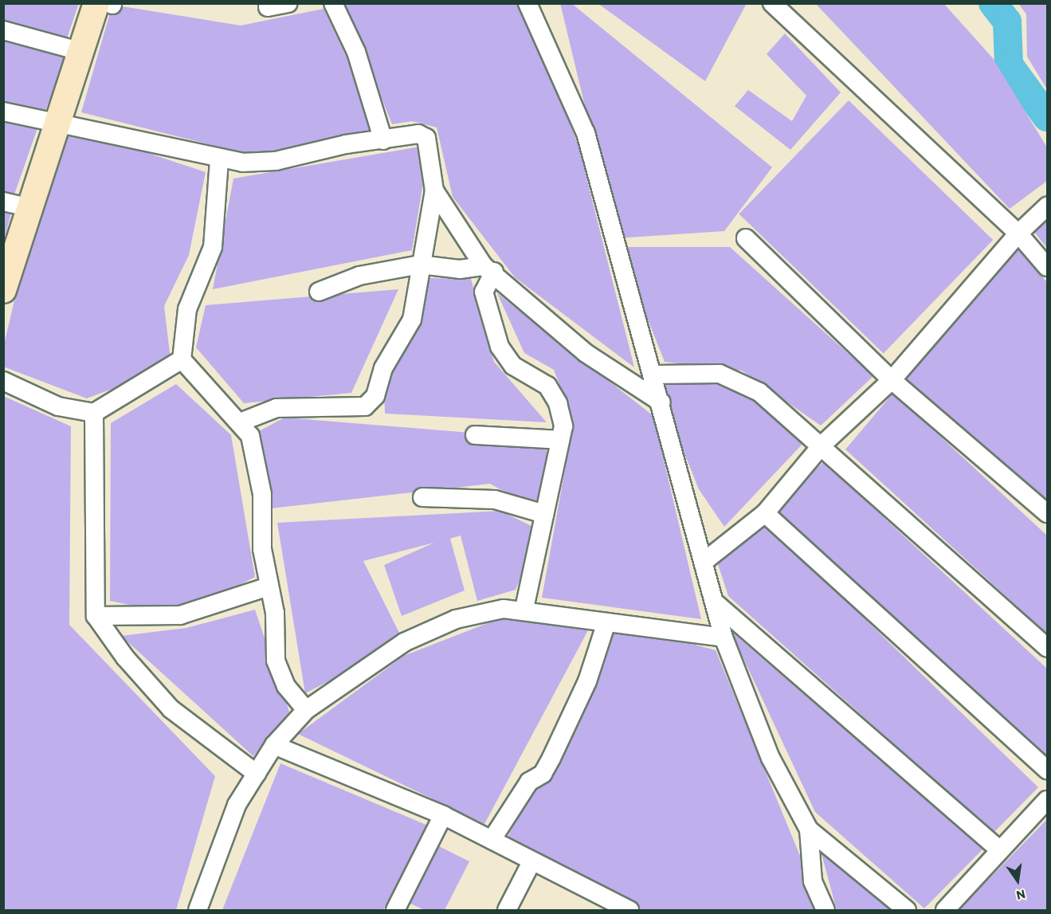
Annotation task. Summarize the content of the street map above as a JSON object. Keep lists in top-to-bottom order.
{
  "north": "bottom"
}
